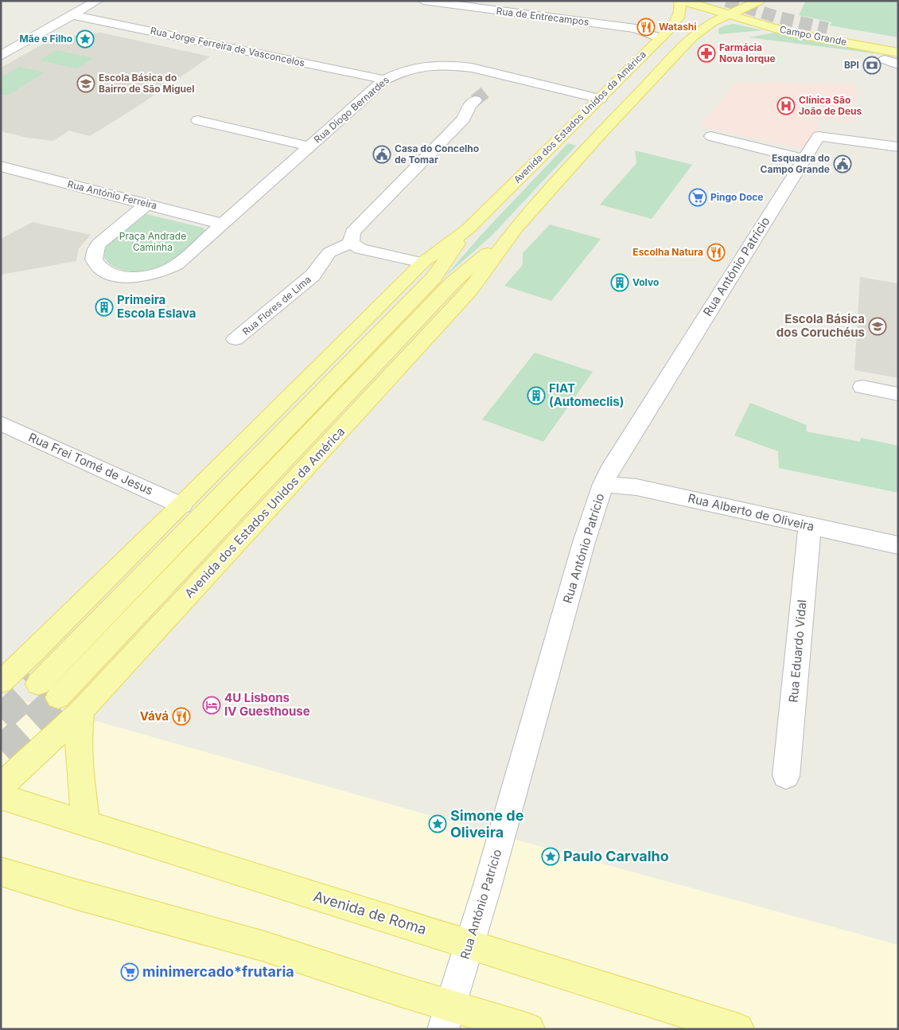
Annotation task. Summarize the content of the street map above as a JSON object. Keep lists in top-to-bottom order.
{
  "streets": {
    "main road": ["Campo Grande", "Avenida dos Estados Unidos da América", "Avenida de Roma"],
    "street": [
      "Rua de Entrecampos",
      "Rua Jorge Ferreira de Vasconcelos",
      "Rua Diogo Bernardes",
      "Rua António Ferreira",
      "Rua António Patrício",
      "Rua Flores de Lima",
      "Rua Frei Tomé de Jesus",
      "Rua Alberto de Oliveira",
      "Rua Eduardo Vidal"
    ]
  },
  "crossings": [
    ["Rua de Entrecampos", "Avenida dos Estados Unidos da América"],
    ["Campo Grande", "Avenida dos Estados Unidos da América"],
    ["Rua Jorge Ferreira de Vasconcelos", "Rua Diogo Bernardes"],
    ["Rua Diogo Bernardes", "Avenida dos Estados Unidos da América"],
    ["Rua Diogo Bernardes", "Rua António Ferreira"],
    ["Avenida dos Estados Unidos da América", "Rua Frei Tomé de Jesus"],
    ["Rua António Patrício", "Rua Alberto de Oliveira"],
    ["Rua António Patrício", "Avenida de Roma"],
    ["Rua Alberto de Oliveira", "Rua Eduardo Vidal"]
  ],
  "parks": ["Praça Andrade Caminha"],
  "places": {
    "restaurant": ["Watashi", "Escolha Natura", "Vává"],
    "place": ["Mãe e Filho", "Simone de Oliveira", "Paulo Carvalho"],
    "pharmacy": ["Farmácia Nova Iorque"],
    "bank": ["BPI"],
    "school or university": ["Escola Básica do Bairro de São Miguel", "Escola Básica dos Coruchéus"],
    "hospital": ["Clínica São João de Deus"],
    "public building": ["Casa do Concelho de Tomar", "Esquadra do Campo Grande"],
    "supermarket": ["Pingo Doce", "minimercado*frutaria"],
    "building": ["Volvo", "Primeira Escola Eslava", "FIAT (Automeclis)"],
    "hotel": ["4U Lisbons IV Guesthouse"]
  }
}
